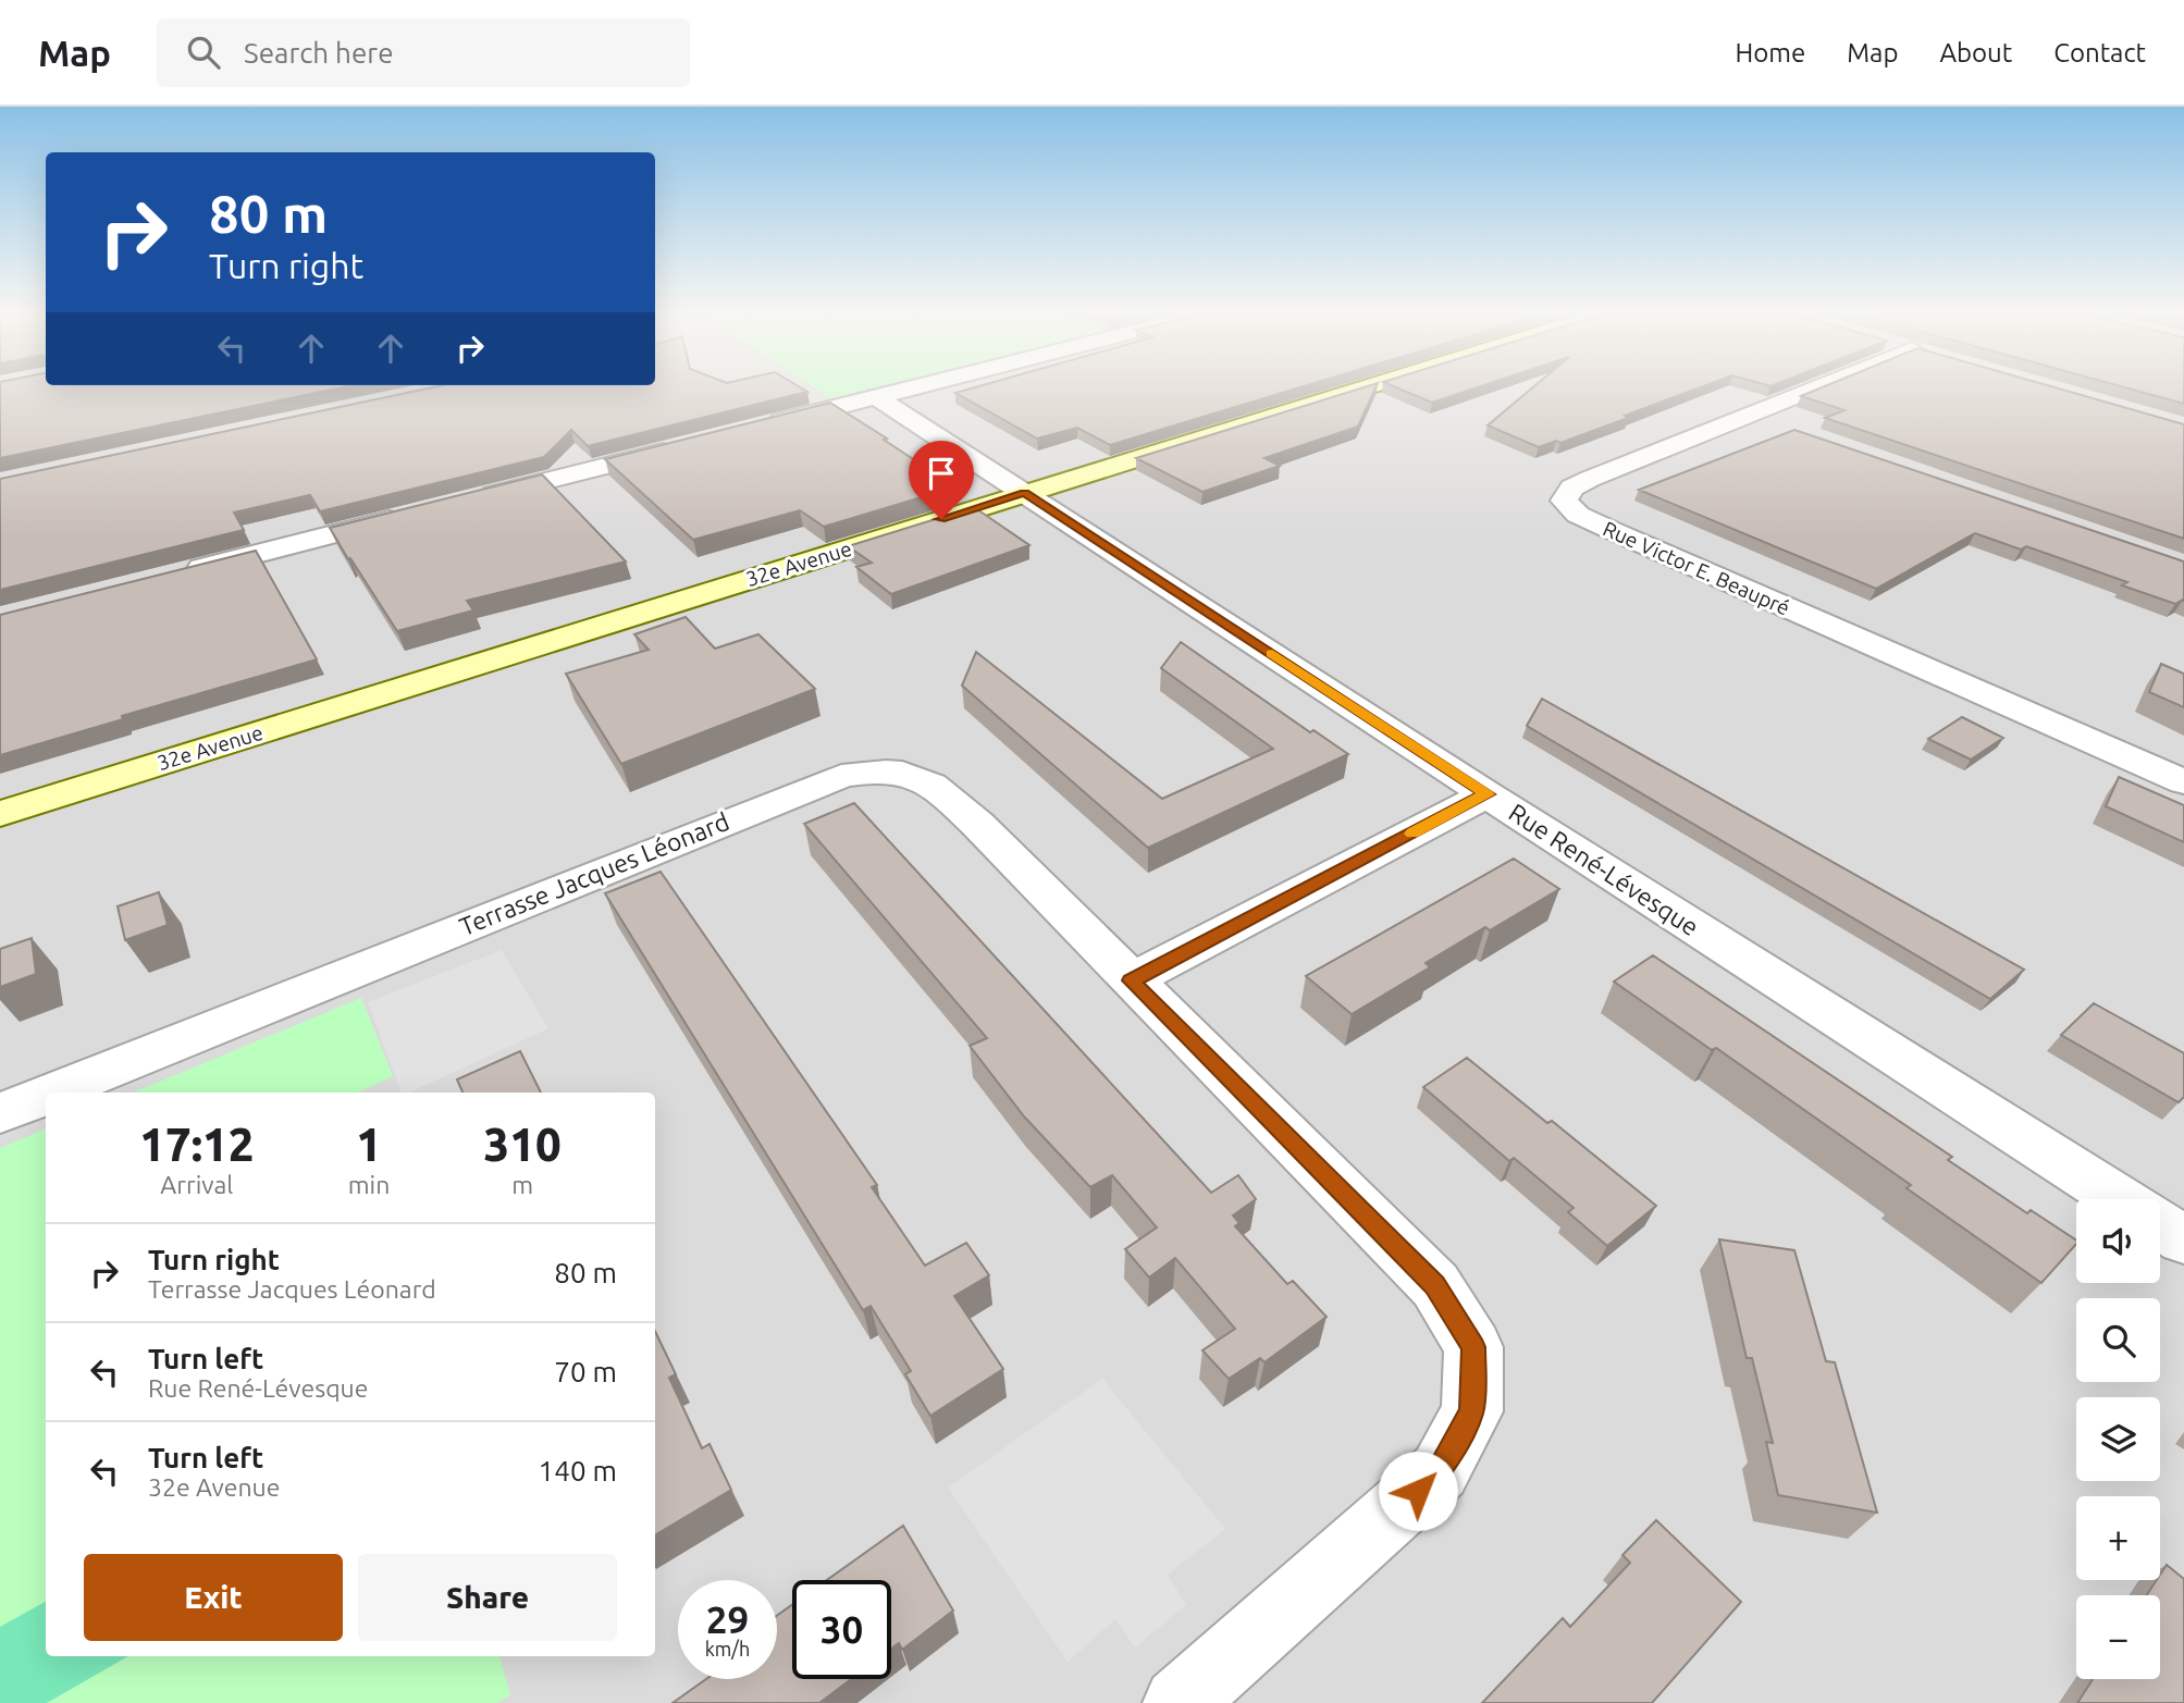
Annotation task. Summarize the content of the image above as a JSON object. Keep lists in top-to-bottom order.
{
  "streets": {
    "street": [
      "32e Avenue",
      "Rue Victor E. Beaupré",
      "Rue René-Lévesque",
      "Terrasse Jacques Léonard"
    ]
  },
  "crossings": [
    ["32e Avenue", "Rue René-Lévesque"]
  ],
  "page": {
    "header": "Map",
    "search": "Search here",
    "nav": [
      "Home",
      "Map",
      "About",
      "Contact"
    ],
    "turn": ["80 m", "Turn right"],
    "eta": [
      "17:12",
      "Arrival",
      "1",
      "min",
      "310",
      "m"
    ],
    "map_buttons": ["+", "−"],
    "list": [
      {
        "name": "Turn right",
        "note": "Terrasse Jacques Léonard",
        "value": "80 m"
      },
      {
        "name": "Turn left",
        "note": "Rue René-Lévesque",
        "value": "70 m"
      },
      {
        "name": "Turn left",
        "note": "32e Avenue",
        "value": "140 m"
      }
    ],
    "buttons": ["Exit", "Share"],
    "speed": "29 km/h",
    "limit": "30"
  }
}
